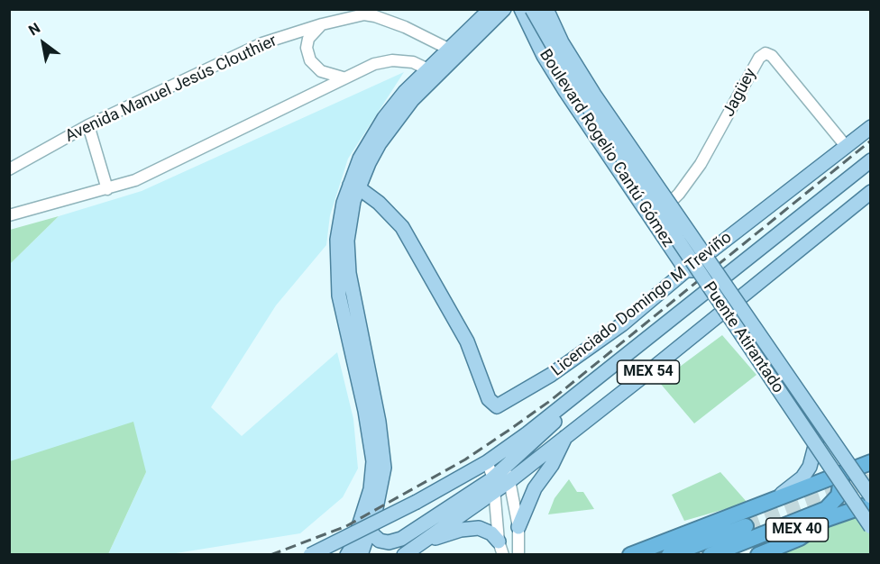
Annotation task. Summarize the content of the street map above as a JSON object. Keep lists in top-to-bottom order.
{
  "streets": {
    "highway": ["MEX 40"],
    "main road": [
      "Boulevard Rogelio Cantú Gómez",
      "Licenciado Domingo M Treviño",
      "Puente Atirantado",
      "MEX 54"
    ],
    "street": ["Avenida Manuel Jesús Clouthier", "Jagüey"]
  },
  "crossings": [
    ["Jagüey", "Boulevard Rogelio Cantú Gómez"],
    ["Jagüey", "Licenciado Domingo M Treviño"],
    ["Boulevard Rogelio Cantú Gómez", "Licenciado Domingo M Treviño"],
    ["Boulevard Rogelio Cantú Gómez", "Puente Atirantado"],
    ["Boulevard Rogelio Cantú Gómez", "MEX 54"]
  ],
  "north": "top left"
}
